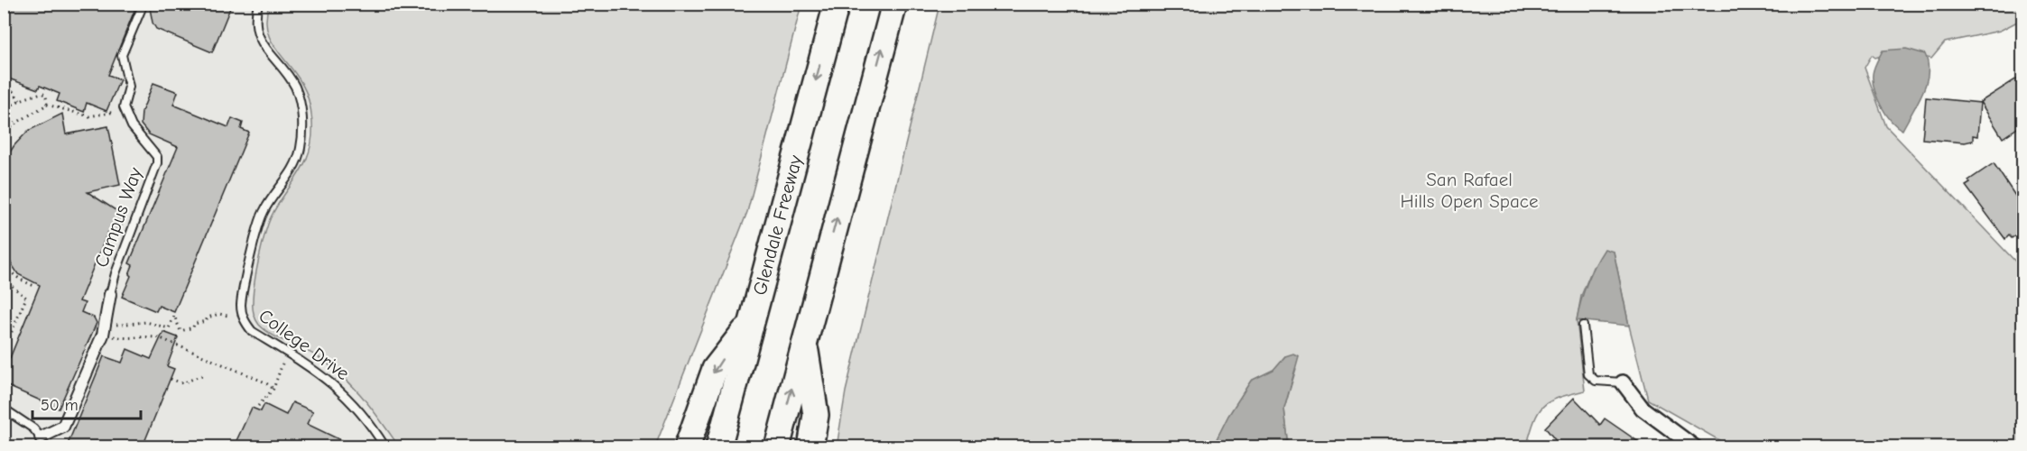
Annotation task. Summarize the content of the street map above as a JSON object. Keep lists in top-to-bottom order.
{
  "streets": {
    "highway": ["Glendale Freeway"],
    "street": ["Campus Way"],
    "lane": ["College Drive"]
  },
  "parks": ["San Rafael Hills Open Space"],
  "scale_bar": "50 m"
}
